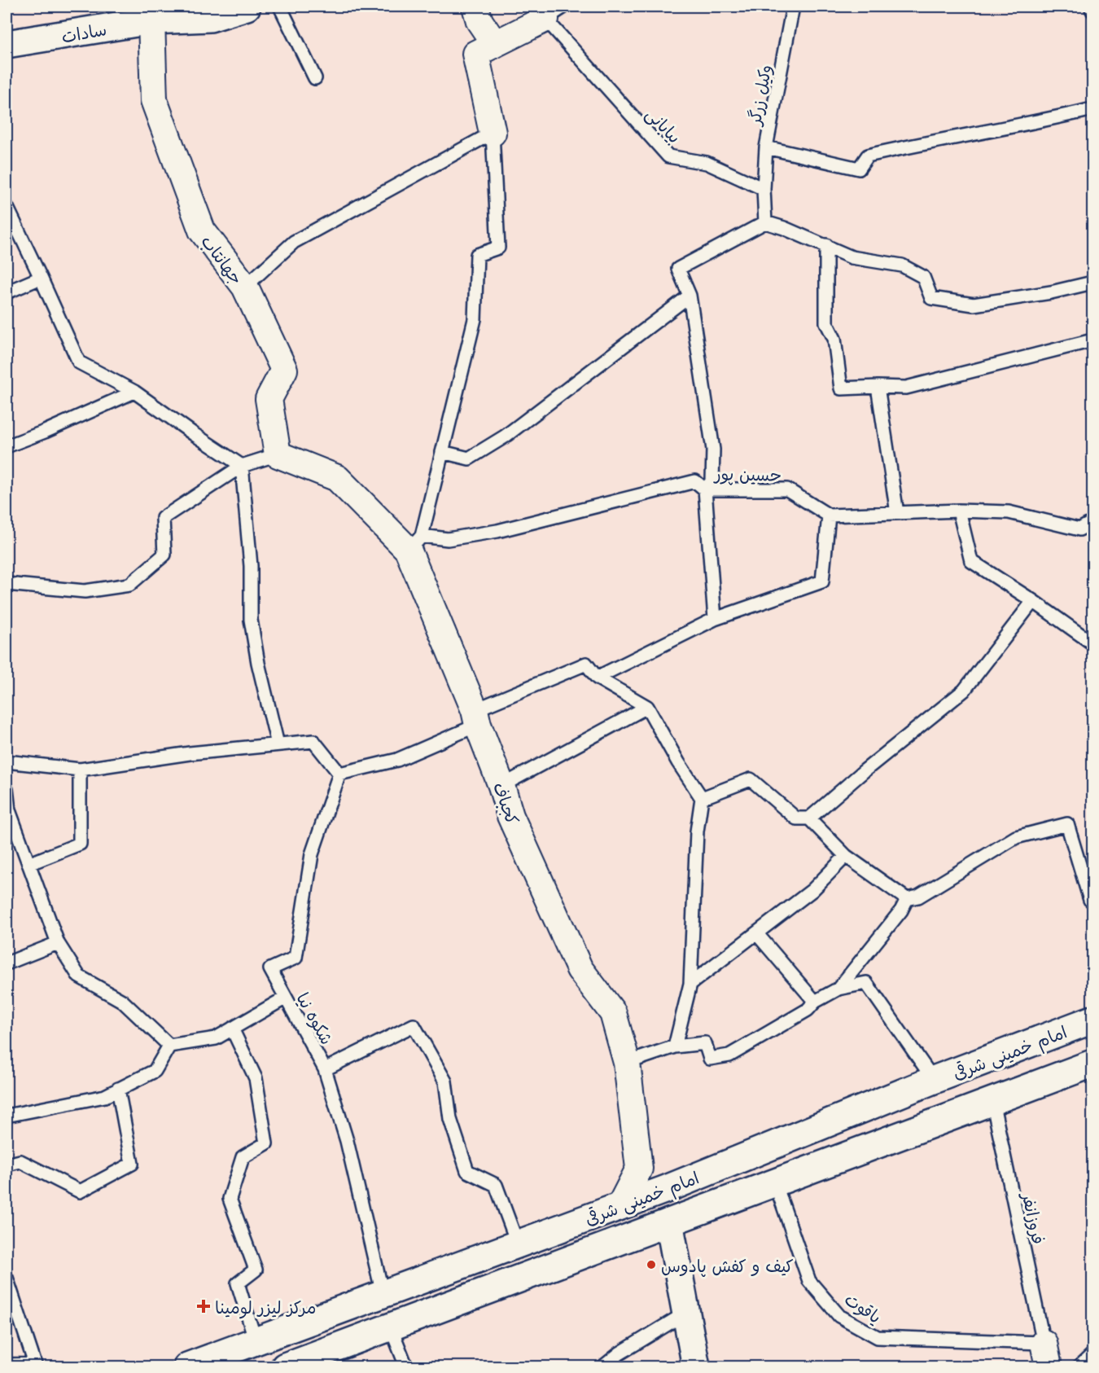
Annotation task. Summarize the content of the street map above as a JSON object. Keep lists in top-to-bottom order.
{
  "streets": {
    "main road": ["سادات", "امام خمینی شرقی"],
    "street": ["جهانتاب", "کجباف"],
    "lane": [
      "وکیل زرگر",
      "بیابانی",
      "حسین پور",
      "شکوه نیا",
      "فروزانفر",
      "یاقوت"
    ]
  },
  "crossings": [
    ["سادات", "جهانتاب"],
    ["وکیل زرگر", "بیابانی"],
    ["جهانتاب", "کجباف"],
    ["حسین پور", "کجباف"],
    ["کجباف", "امام خمینی شرقی"],
    ["شکوه نیا", "امام خمینی شرقی"],
    ["امام خمینی شرقی", "فروزانفر"],
    ["امام خمینی شرقی", "یاقوت"],
    ["فروزانفر", "یاقوت"]
  ],
  "places": {
    "other": ["کیف و کفش پادوس"],
    "health": ["مرکز لیزر لومینا"]
  }
}
